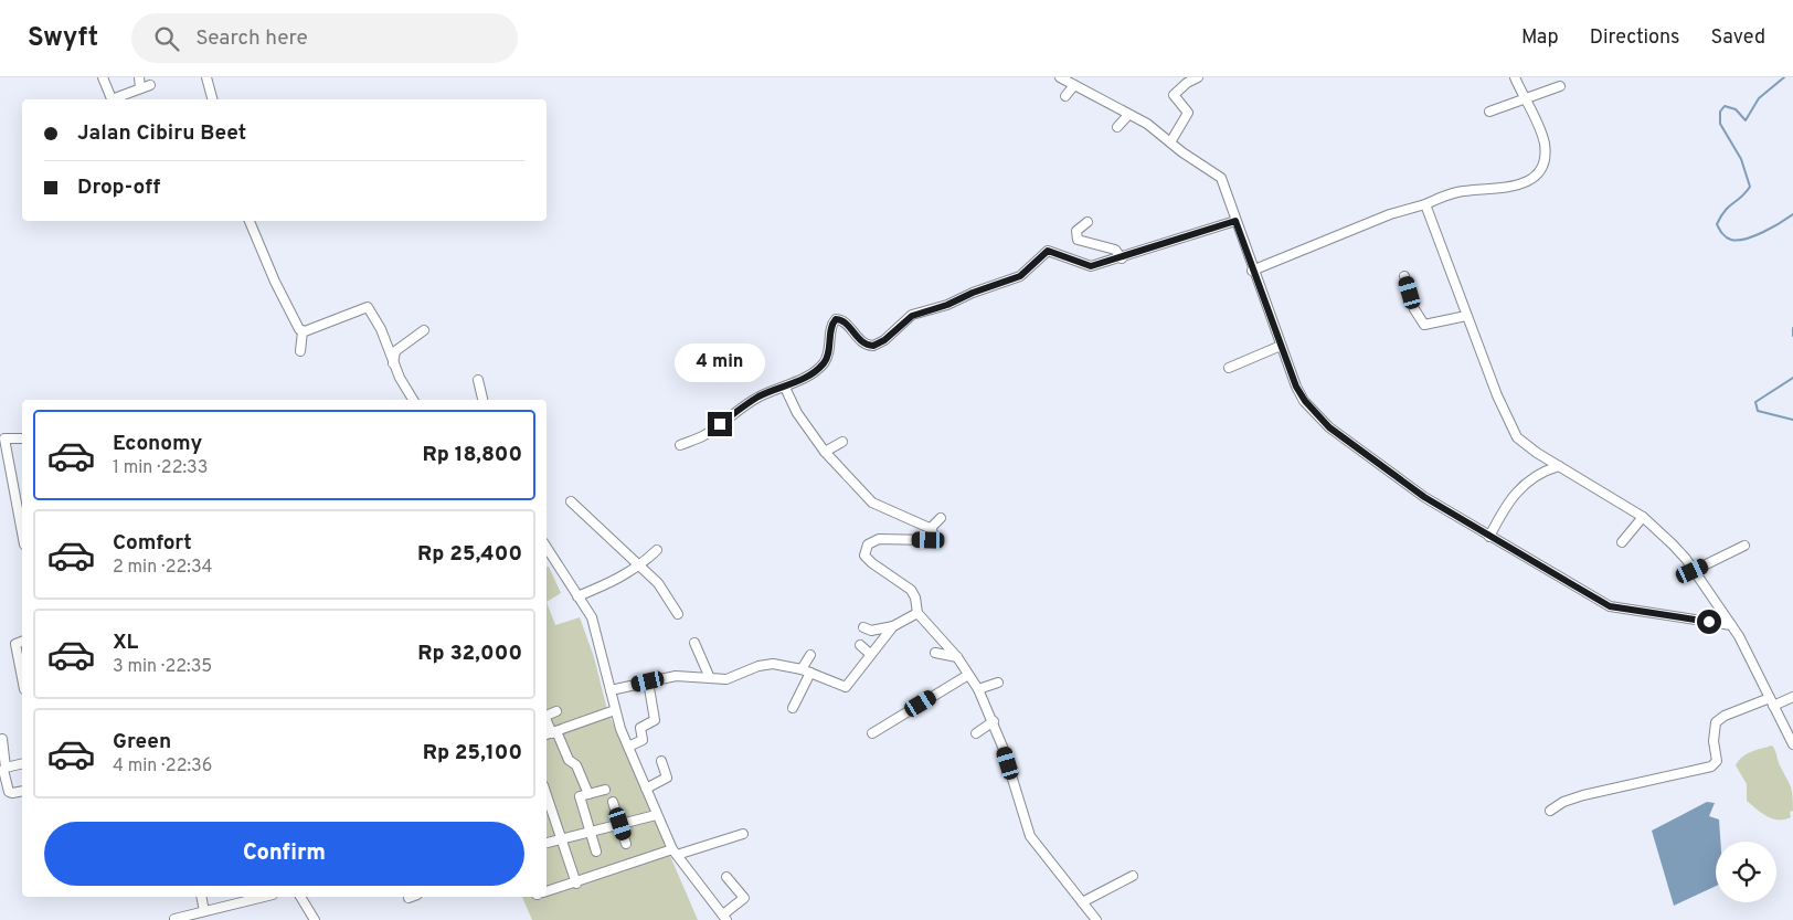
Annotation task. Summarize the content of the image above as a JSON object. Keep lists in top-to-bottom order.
{
  "page": {
    "header": "Swyft",
    "search": "Search here",
    "nav": ["Map", "Directions", "Saved"],
    "banner": ["Jalan Cibiru Beet", "Drop-off"],
    "bubble": "4 min",
    "list": [
      {
        "name": "Economy",
        "note": "1 min · 22:33",
        "value": "Rp 18,800"
      },
      {
        "name": "Comfort",
        "note": "2 min · 22:34",
        "value": "Rp 25,400"
      },
      {
        "name": "XL",
        "note": "3 min · 22:35",
        "value": "Rp 32,000"
      },
      {
        "name": "Green",
        "note": "4 min · 22:36",
        "value": "Rp 25,100"
      }
    ],
    "buttons": "Confirm"
  }
}
